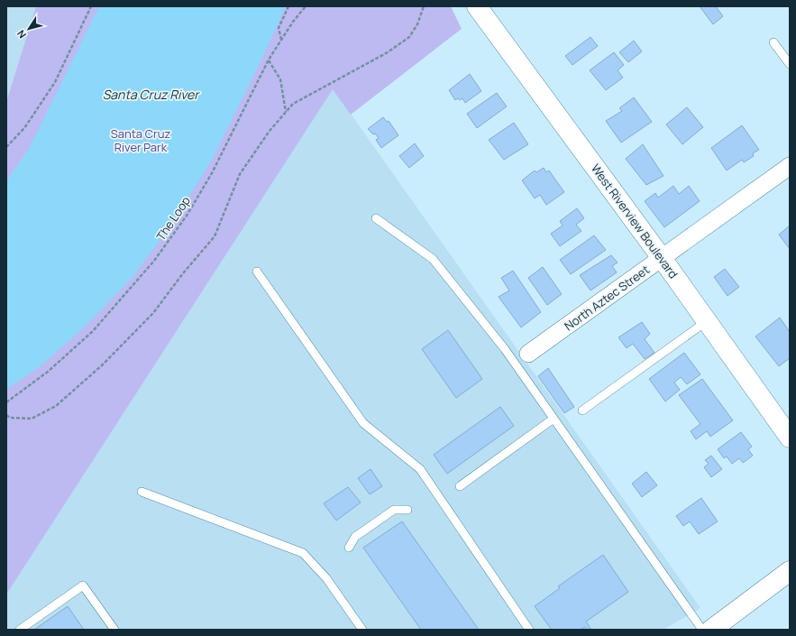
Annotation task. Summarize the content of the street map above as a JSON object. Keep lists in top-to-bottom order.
{
  "streets": {
    "street": ["West Riverview Boulevard", "North Aztec Street"],
    "path": ["The Loop"]
  },
  "crossings": [
    ["West Riverview Boulevard", "North Aztec Street"]
  ],
  "water": ["Santa Cruz River"],
  "parks": ["Santa Cruz River Park"],
  "north": "bottom left"
}
